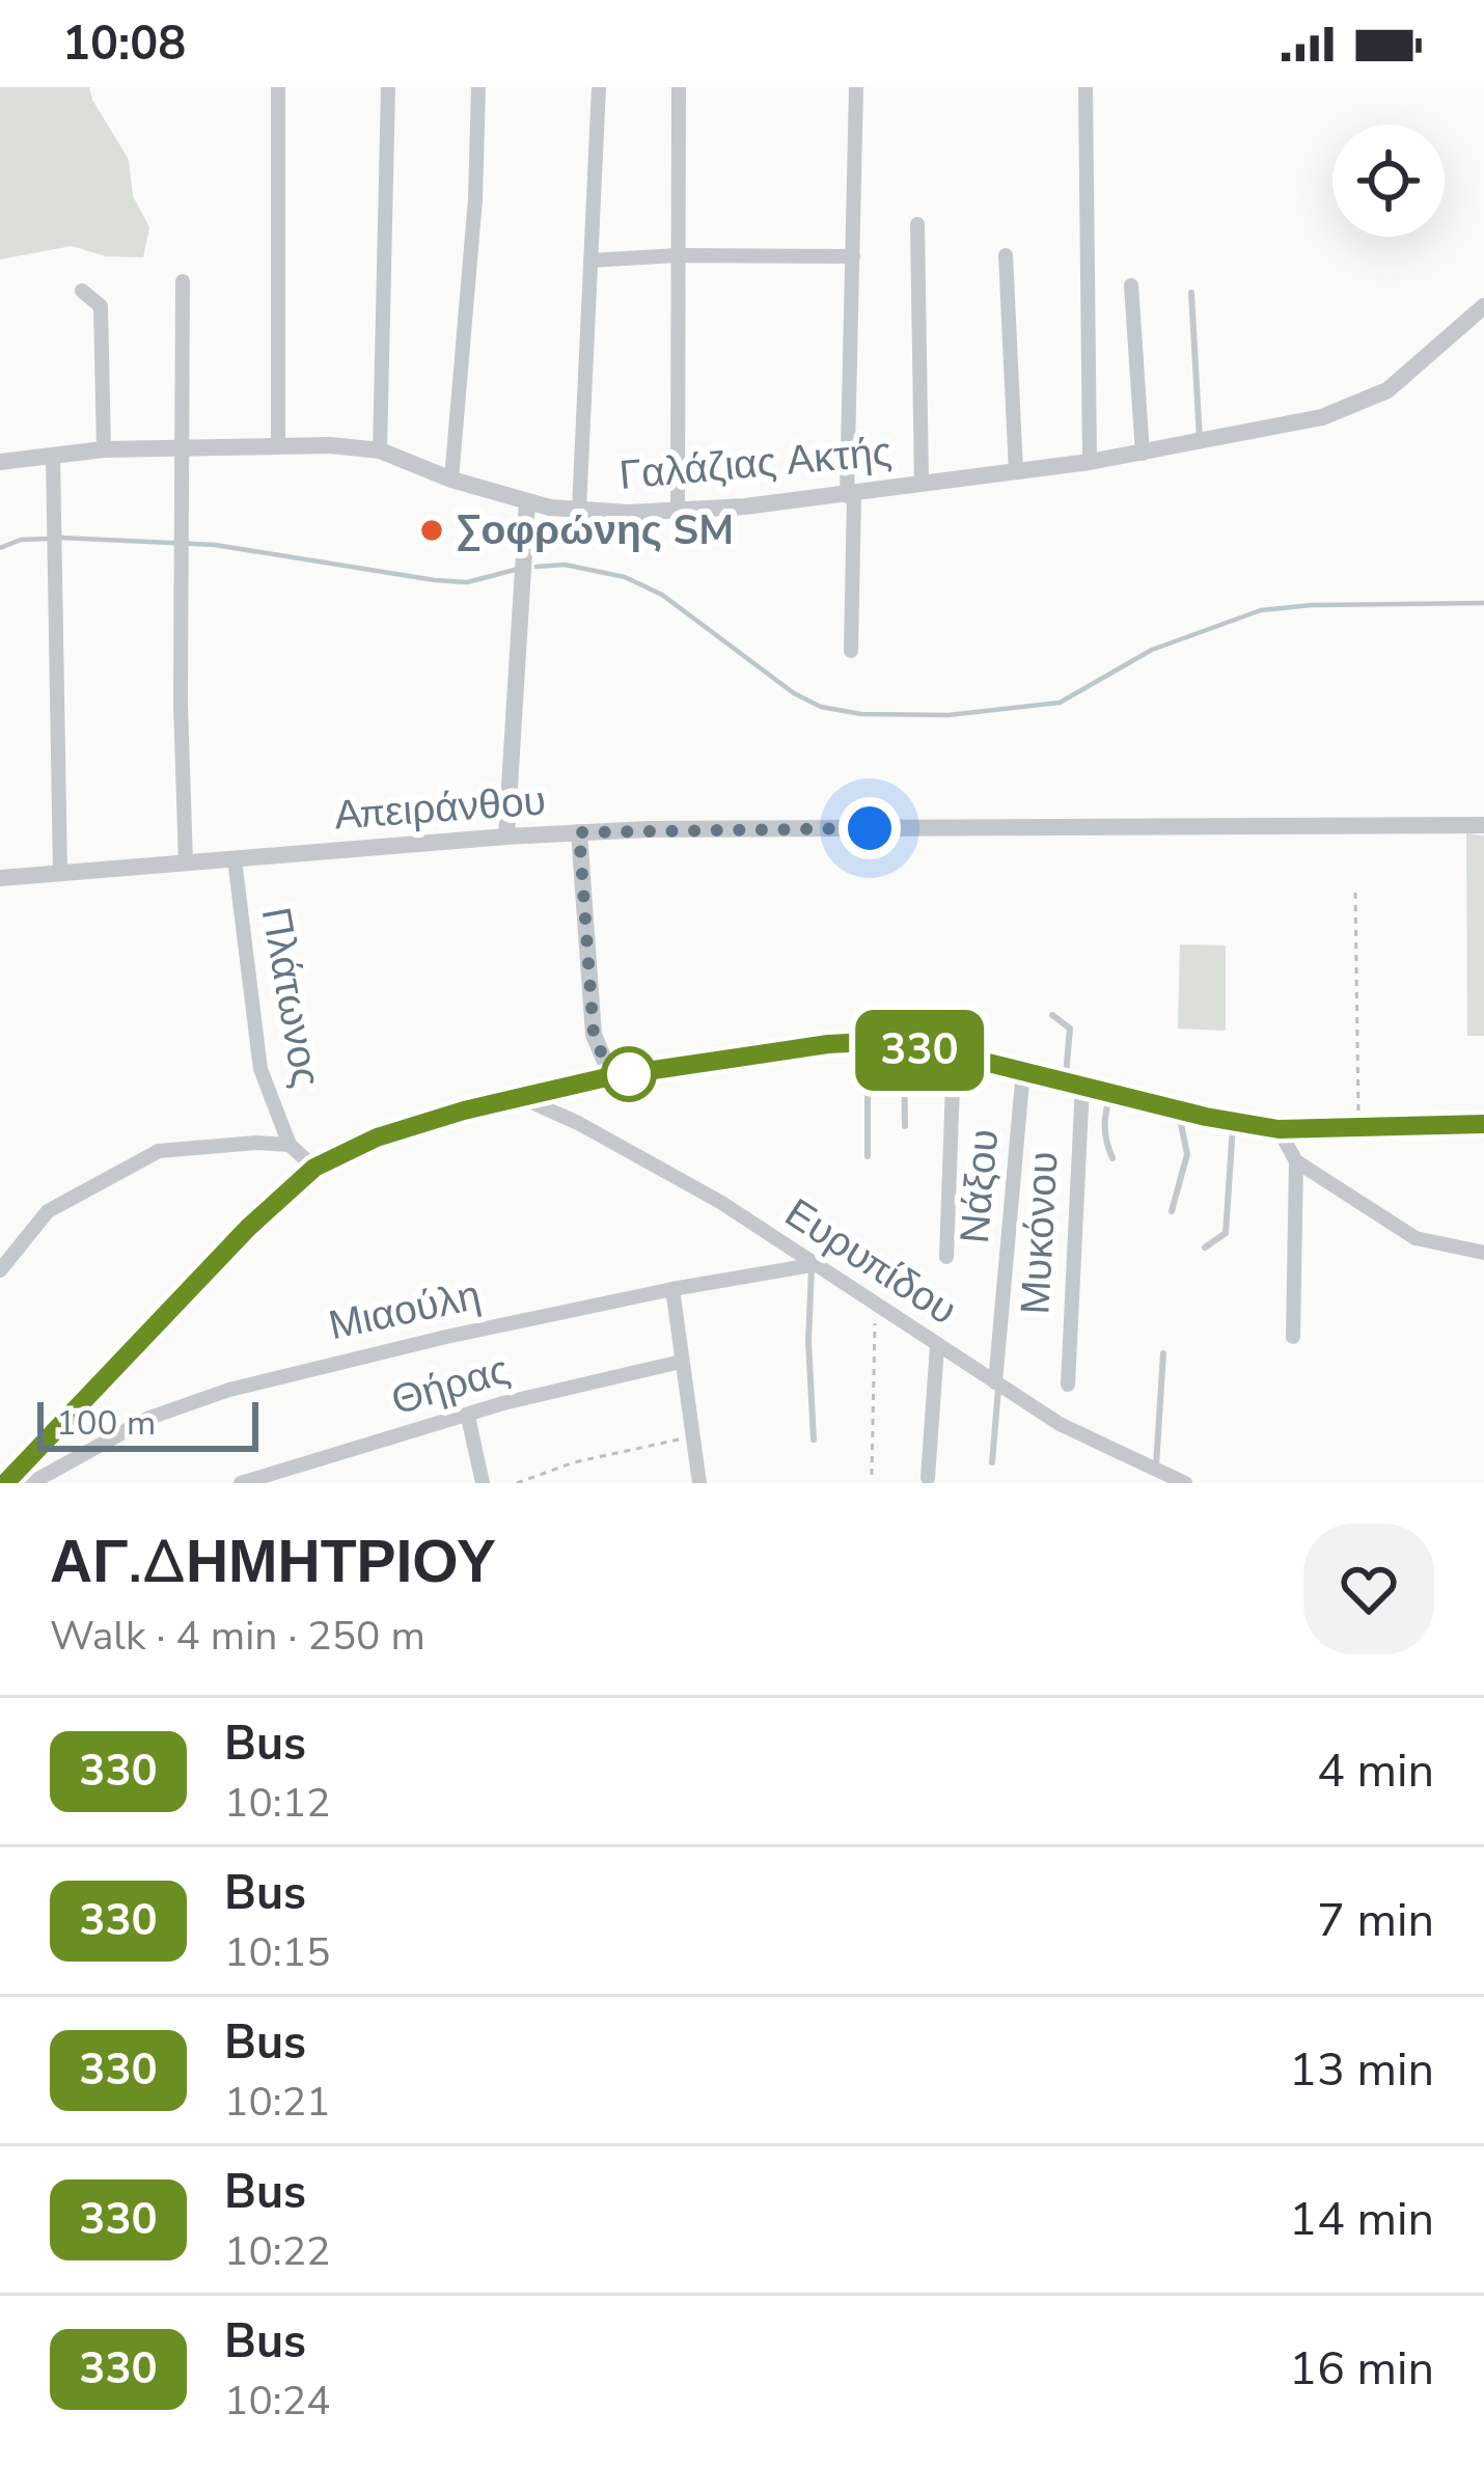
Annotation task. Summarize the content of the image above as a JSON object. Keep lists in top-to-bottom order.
{
  "streets": {
    "street": [
      "Γαλάζιας Ακτής",
      "Απειράνθου",
      "Πλάτωνος",
      "Νάξου",
      "Μυκόνου",
      "Ευρυπίδου",
      "Μιαούλη",
      "Θήρας"
    ]
  },
  "crossings": [
    ["Απειράνθου", "Πλάτωνος"],
    ["Νάξου", "Ευρυπίδου"],
    ["Ευρυπίδου", "Μιαούλη"]
  ],
  "places": ["Σοφρώνης SM"],
  "lines": ["bus line 330"],
  "scale_bar": "100 m",
  "page": {
    "status": "10:08",
    "on_map": "330",
    "scale": "100 m",
    "heading": ["ΑΓ.ΔΗΜΗΤΡΙΟΥ", "Walk · 4 min · 250 m"],
    "list": [
      {
        "mark": "330",
        "name": "Bus",
        "note": "10:12",
        "value": "4 min"
      },
      {
        "mark": "330",
        "name": "Bus",
        "note": "10:15",
        "value": "7 min"
      },
      {
        "mark": "330",
        "name": "Bus",
        "note": "10:21",
        "value": "13 min"
      },
      {
        "mark": "330",
        "name": "Bus",
        "note": "10:22",
        "value": "14 min"
      },
      {
        "mark": "330",
        "name": "Bus",
        "note": "10:24",
        "value": "16 min"
      }
    ]
  }
}
